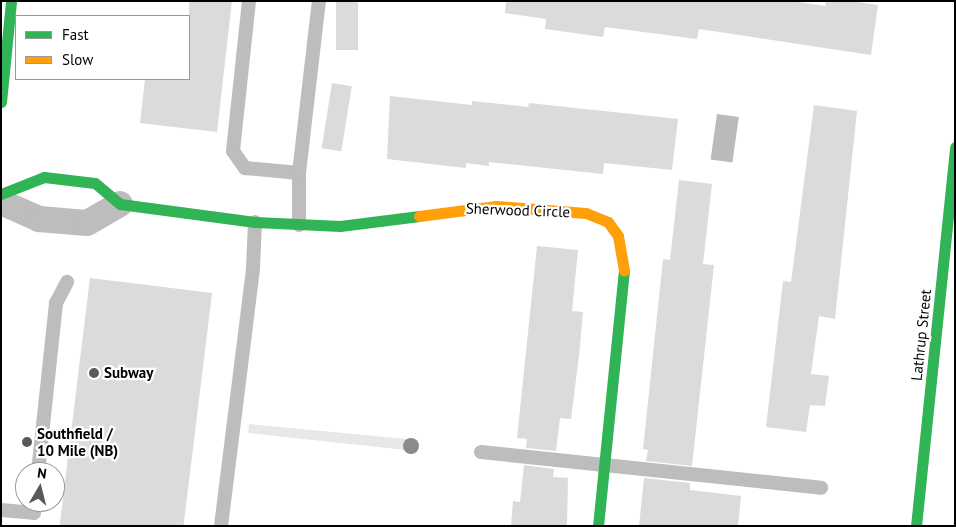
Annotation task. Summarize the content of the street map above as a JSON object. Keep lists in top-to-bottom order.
{
  "streets": {
    "street": ["Sherwood Circle", "Lathrup Street"]
  },
  "places": ["Subway", "Southfield / 10 Mile (NB)"],
  "legend": ["Fast", "Slow"],
  "north": "top"
}
